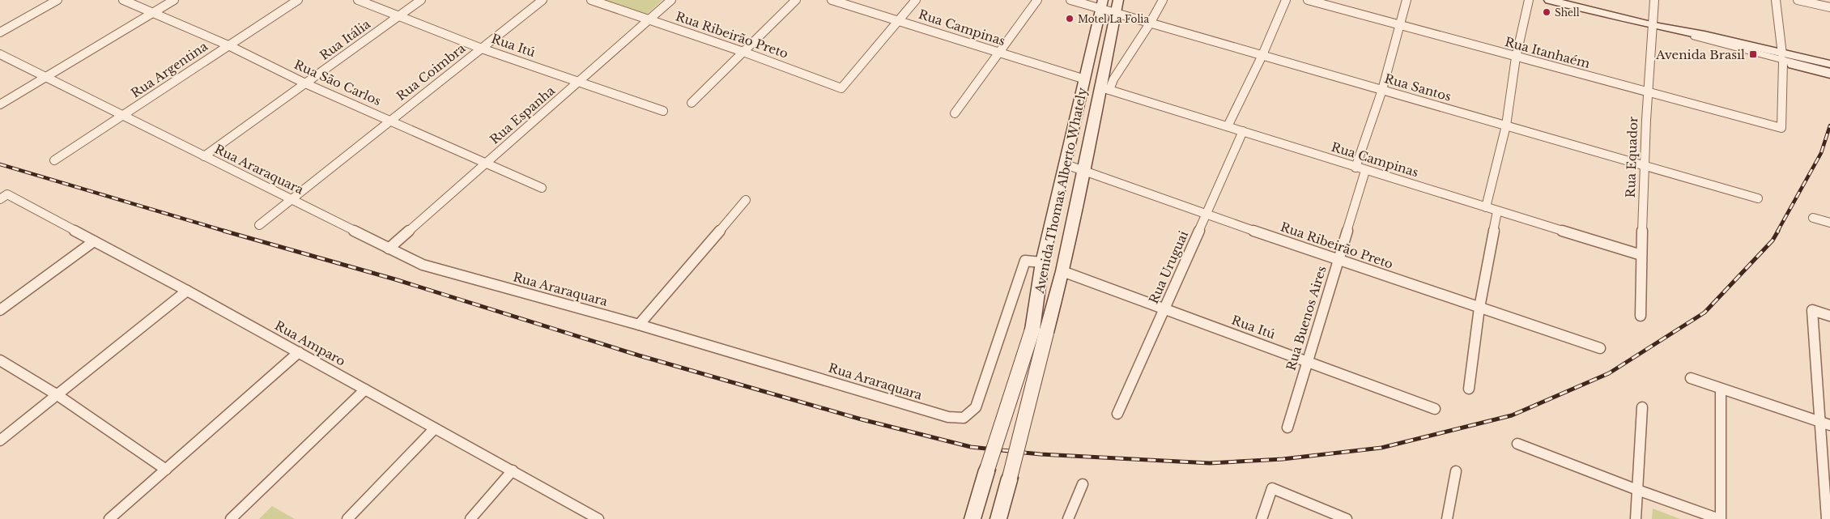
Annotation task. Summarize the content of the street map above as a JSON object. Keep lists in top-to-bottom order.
{
  "streets": {
    "main road": ["Avenida Thomas Alberto Whately"],
    "street": [
      "Rua Campinas",
      "Rua Ribeirão Preto",
      "Rua Itália",
      "Rua Itú",
      "Rua Itanhaém",
      "Rua Argentina",
      "Rua Coimbra",
      "Rua São Carlos",
      "Rua Santos",
      "Rua Espanha",
      "Rua Equador",
      "Rua Araraquara",
      "Rua Uruguai",
      "Rua Buenos Aires",
      "Rua Amparo"
    ]
  },
  "crossings": [
    ["Rua Campinas", "Rua Ribeirão Preto"],
    ["Rua Campinas", "Rua Equador"],
    ["Rua Campinas", "Avenida Thomas Alberto Whately"],
    ["Rua Campinas", "Rua Uruguai"],
    ["Rua Campinas", "Rua Buenos Aires"],
    ["Rua Ribeirão Preto", "Rua Espanha"],
    ["Rua Ribeirão Preto", "Avenida Thomas Alberto Whately"],
    ["Rua Ribeirão Preto", "Rua Uruguai"],
    ["Rua Ribeirão Preto", "Rua Buenos Aires"],
    ["Rua Itália", "Rua Itú"],
    ["Rua Itália", "Rua São Carlos"],
    ["Rua Itália", "Rua Araraquara"],
    ["Rua Itú", "Rua Coimbra"],
    ["Rua Itú", "Rua Espanha"],
    ["Rua Itú", "Avenida Thomas Alberto Whately"],
    ["Rua Itú", "Rua Uruguai"],
    ["Rua Itú", "Rua Buenos Aires"],
    ["Rua Itanhaém", "Rua Equador"],
    ["Rua Itanhaém", "Rua Buenos Aires"],
    ["Rua Argentina", "Rua São Carlos"],
    ["Rua Argentina", "Rua Araraquara"],
    ["Rua Coimbra", "Rua São Carlos"],
    ["Rua Coimbra", "Rua Araraquara"],
    ["Rua São Carlos", "Rua Espanha"],
    ["Rua Santos", "Rua Equador"],
    ["Rua Santos", "Avenida Thomas Alberto Whately"],
    ["Rua Santos", "Rua Buenos Aires"],
    ["Rua Espanha", "Rua Araraquara"],
    ["Rua Araraquara", "Avenida Thomas Alberto Whately"]
  ],
  "places": {
    "other": ["Shell", "Motel La Folia"],
    "transit": ["Avenida Brasil"]
  }
}
